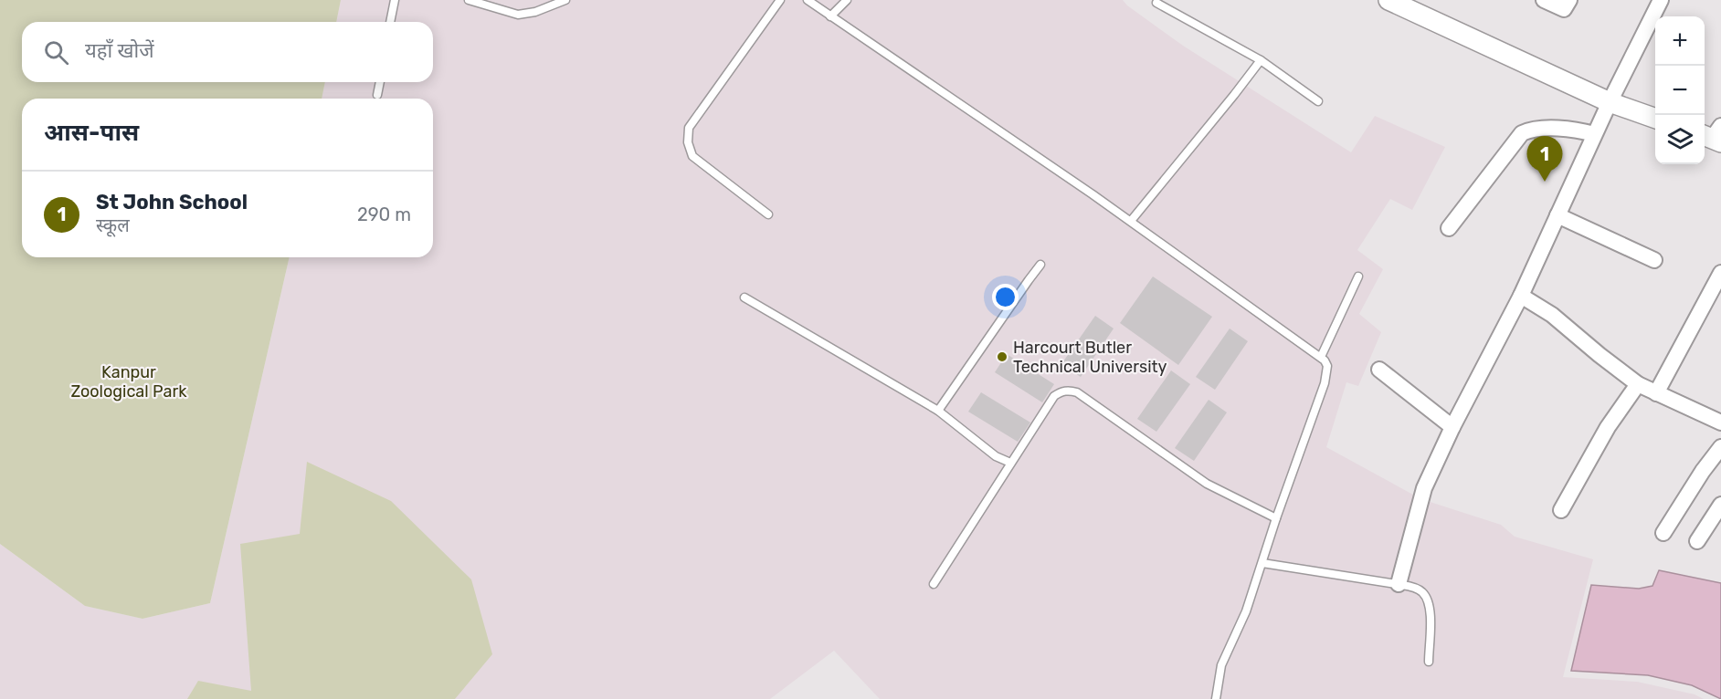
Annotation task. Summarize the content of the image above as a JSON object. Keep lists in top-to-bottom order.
{
  "parks": ["Kanpur Zoological Park"],
  "places": ["Harcourt Butler Technical University"],
  "page": {
    "map_buttons": ["+", "−"],
    "search": "यहाँ खोजें",
    "heading": "आस-पास",
    "pins": "1",
    "list": [
      {
        "mark": "1",
        "name": "St John School",
        "note": "स्कूल",
        "value": "290 m"
      }
    ]
  }
}
